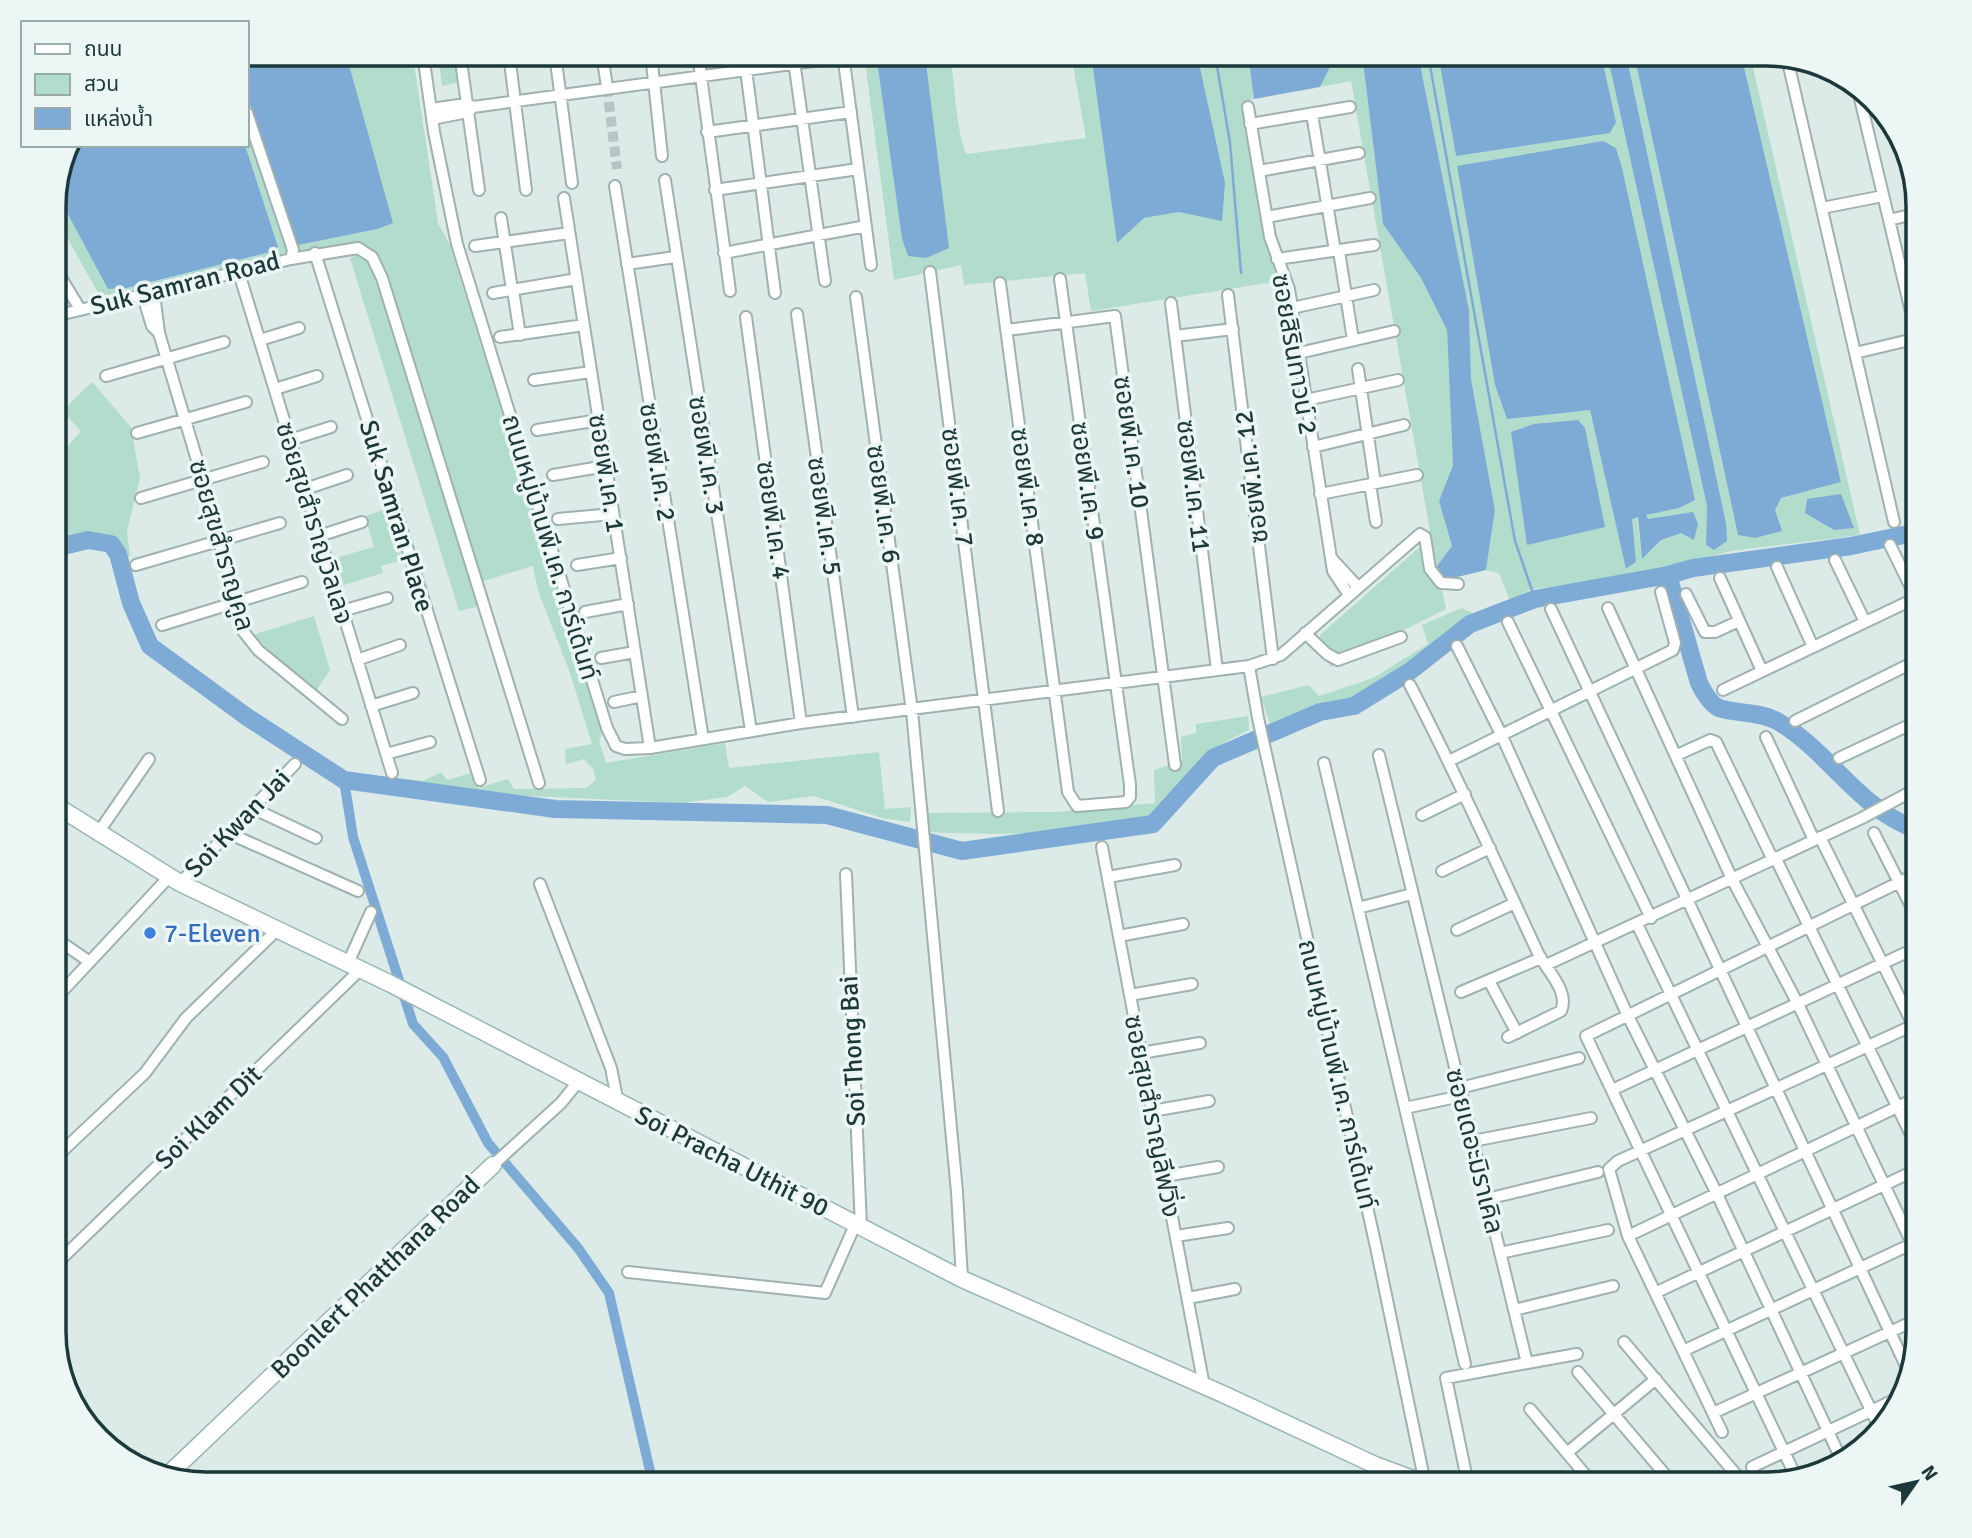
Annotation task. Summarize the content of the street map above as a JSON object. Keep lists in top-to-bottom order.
{
  "streets": {
    "street": [
      "Suk Samran Road",
      "ซอยสิรินทาวน์ 2",
      "ซอยพี.เค. 10",
      "ซอยพี.เค. 3",
      "ซอยพี.เค. 2",
      "ซอยพี.เค. 1",
      "ซอยพี.เค. 12",
      "ซอยพี.เค. 9",
      "ซอยพี.เค. 11",
      "ซอยพี.เค. 7",
      "ซอยพี.เค. 8",
      "ซอยพี.เค. 6",
      "Suk Samran Place",
      "ซอยพี.เค. 5",
      "ซอยพี.เค. 4",
      "ซอยสุขสำราญวิลเลจ",
      "ซอยสุขสำราญคูล",
      "ถนนหมู่บ้านพี.เค. การ์เด้นท์",
      "Soi Kwan Jai",
      "Soi Thong Bai",
      "ซอยสุขสำราญลีฟวิ่ง",
      "Soi Klam Dit",
      "ซอยเดอะมิราเคิล",
      "Soi Pracha Uthit 90",
      "Boonlert Phatthana Road"
    ]
  },
  "crossings": [
    ["Suk Samran Road", "ซอยสุขสำราญวิลเลจ"],
    ["Suk Samran Road", "ซอยสุขสำราญคูล"],
    ["ซอยสิรินทาวน์ 2", "ถนนหมู่บ้านพี.เค. การ์เด้นท์"],
    ["ซอยพี.เค. 10", "ซอยพี.เค. 9"],
    ["ซอยพี.เค. 10", "ซอยพี.เค. 8"],
    ["ซอยพี.เค. 10", "ถนนหมู่บ้านพี.เค. การ์เด้นท์"],
    ["ซอยพี.เค. 3", "ถนนหมู่บ้านพี.เค. การ์เด้นท์"],
    ["ซอยพี.เค. 2", "ถนนหมู่บ้านพี.เค. การ์เด้นท์"],
    ["ซอยพี.เค. 1", "ถนนหมู่บ้านพี.เค. การ์เด้นท์"],
    ["ซอยพี.เค. 12", "ถนนหมู่บ้านพี.เค. การ์เด้นท์"],
    ["ซอยพี.เค. 9", "ซอยพี.เค. 8"],
    ["ซอยพี.เค. 9", "ถนนหมู่บ้านพี.เค. การ์เด้นท์"],
    ["ซอยพี.เค. 11", "ถนนหมู่บ้านพี.เค. การ์เด้นท์"],
    ["ซอยพี.เค. 7", "ถนนหมู่บ้านพี.เค. การ์เด้นท์"],
    ["ซอยพี.เค. 8", "ถนนหมู่บ้านพี.เค. การ์เด้นท์"],
    ["ซอยพี.เค. 6", "ถนนหมู่บ้านพี.เค. การ์เด้นท์"],
    ["ซอยพี.เค. 5", "ถนนหมู่บ้านพี.เค. การ์เด้นท์"],
    ["ซอยพี.เค. 4", "ถนนหมู่บ้านพี.เค. การ์เด้นท์"],
    ["Soi Kwan Jai", "Soi Pracha Uthit 90"],
    ["Soi Thong Bai", "Soi Pracha Uthit 90"],
    ["ซอยสุขสำราญลีฟวิ่ง", "Soi Pracha Uthit 90"],
    ["Soi Klam Dit", "Soi Pracha Uthit 90"],
    ["Soi Pracha Uthit 90", "Boonlert Phatthana Road"]
  ],
  "places": ["7-Eleven"],
  "legend": ["ถนน", "สวน", "แหล่งน้ำ"],
  "north": "top right"
}
